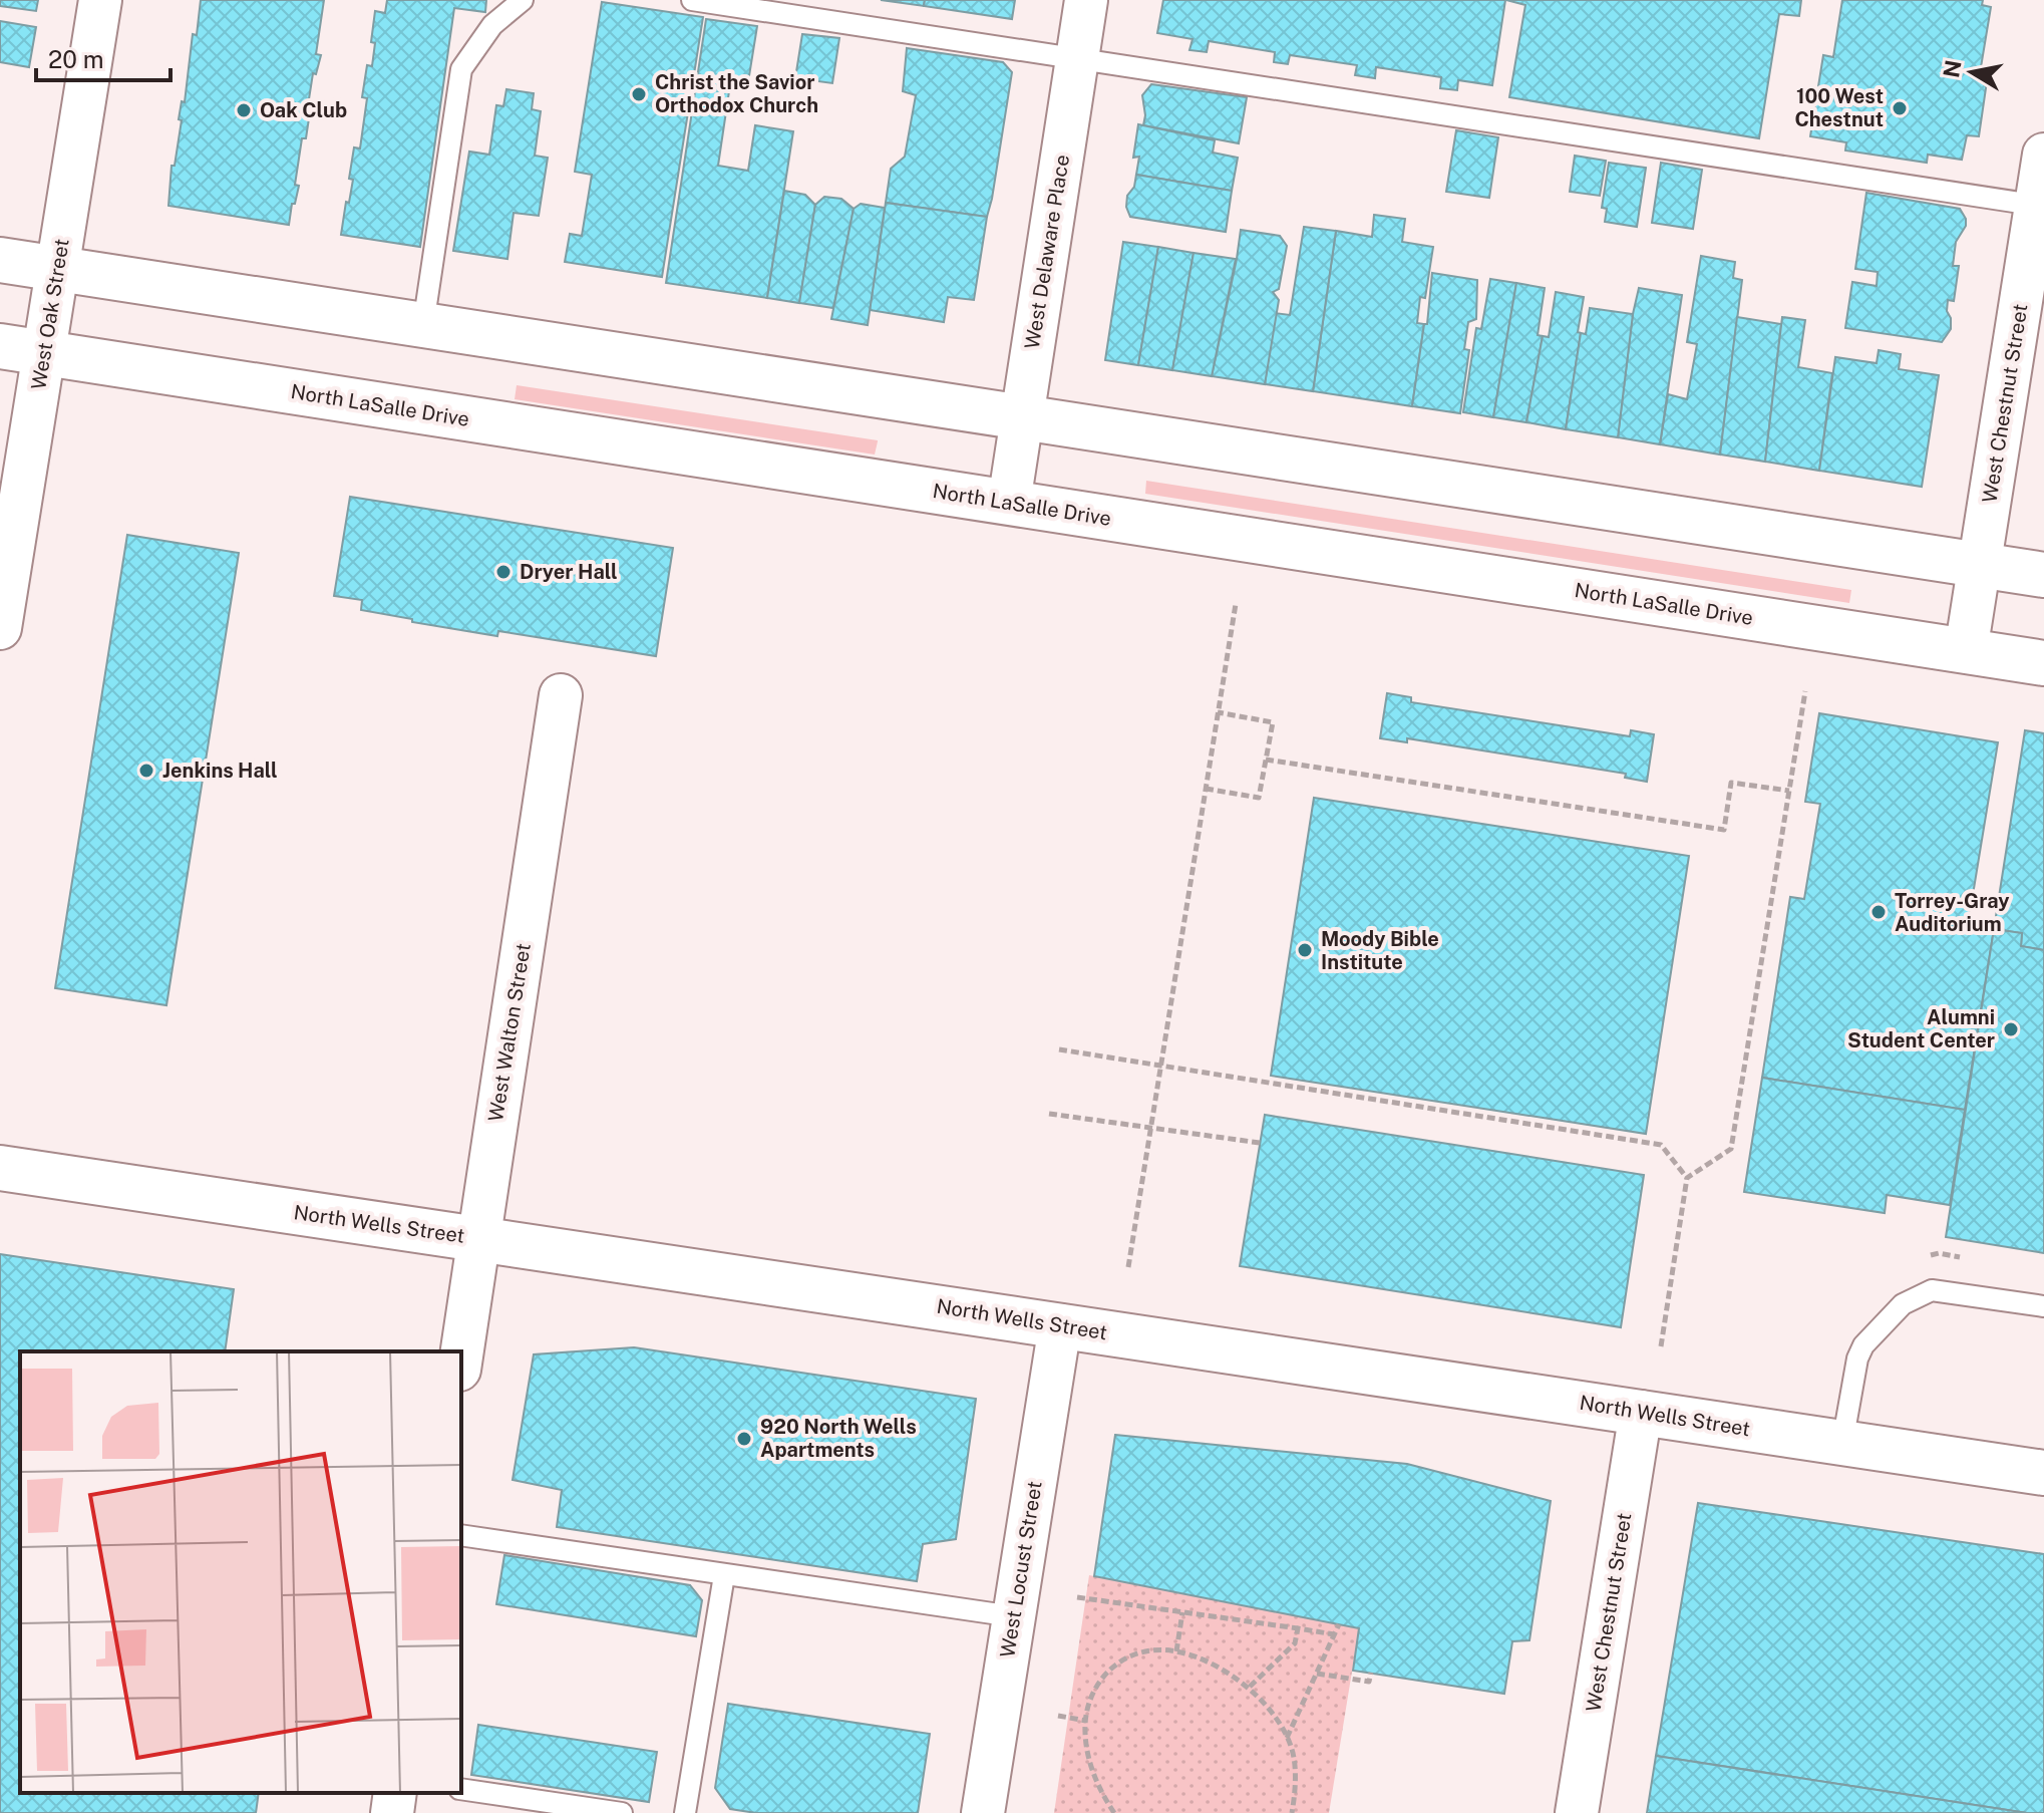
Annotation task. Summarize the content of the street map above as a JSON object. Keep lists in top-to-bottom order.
{
  "streets": {
    "main road": ["North LaSalle Drive", "North Wells Street"],
    "street": [
      "West Delaware Place",
      "West Oak Street",
      "West Chestnut Street",
      "West Walton Street",
      "West Locust Street"
    ]
  },
  "crossings": [
    ["West Delaware Place", "North LaSalle Drive"],
    ["West Oak Street", "North LaSalle Drive"],
    ["West Chestnut Street", "North LaSalle Drive"],
    ["West Chestnut Street", "North Wells Street"],
    ["West Walton Street", "North Wells Street"],
    ["North Wells Street", "West Locust Street"]
  ],
  "places": [
    "Christ the Savior Orthodox Church",
    "100 West Chestnut",
    "Oak Club",
    "Dryer Hall",
    "Jenkins Hall",
    "Torrey-Gray Auditorium",
    "Moody Bible Institute",
    "Alumni Student Center",
    "920 North Wells Apartments"
  ],
  "scale_bar": "20 m",
  "north": "left"
}
